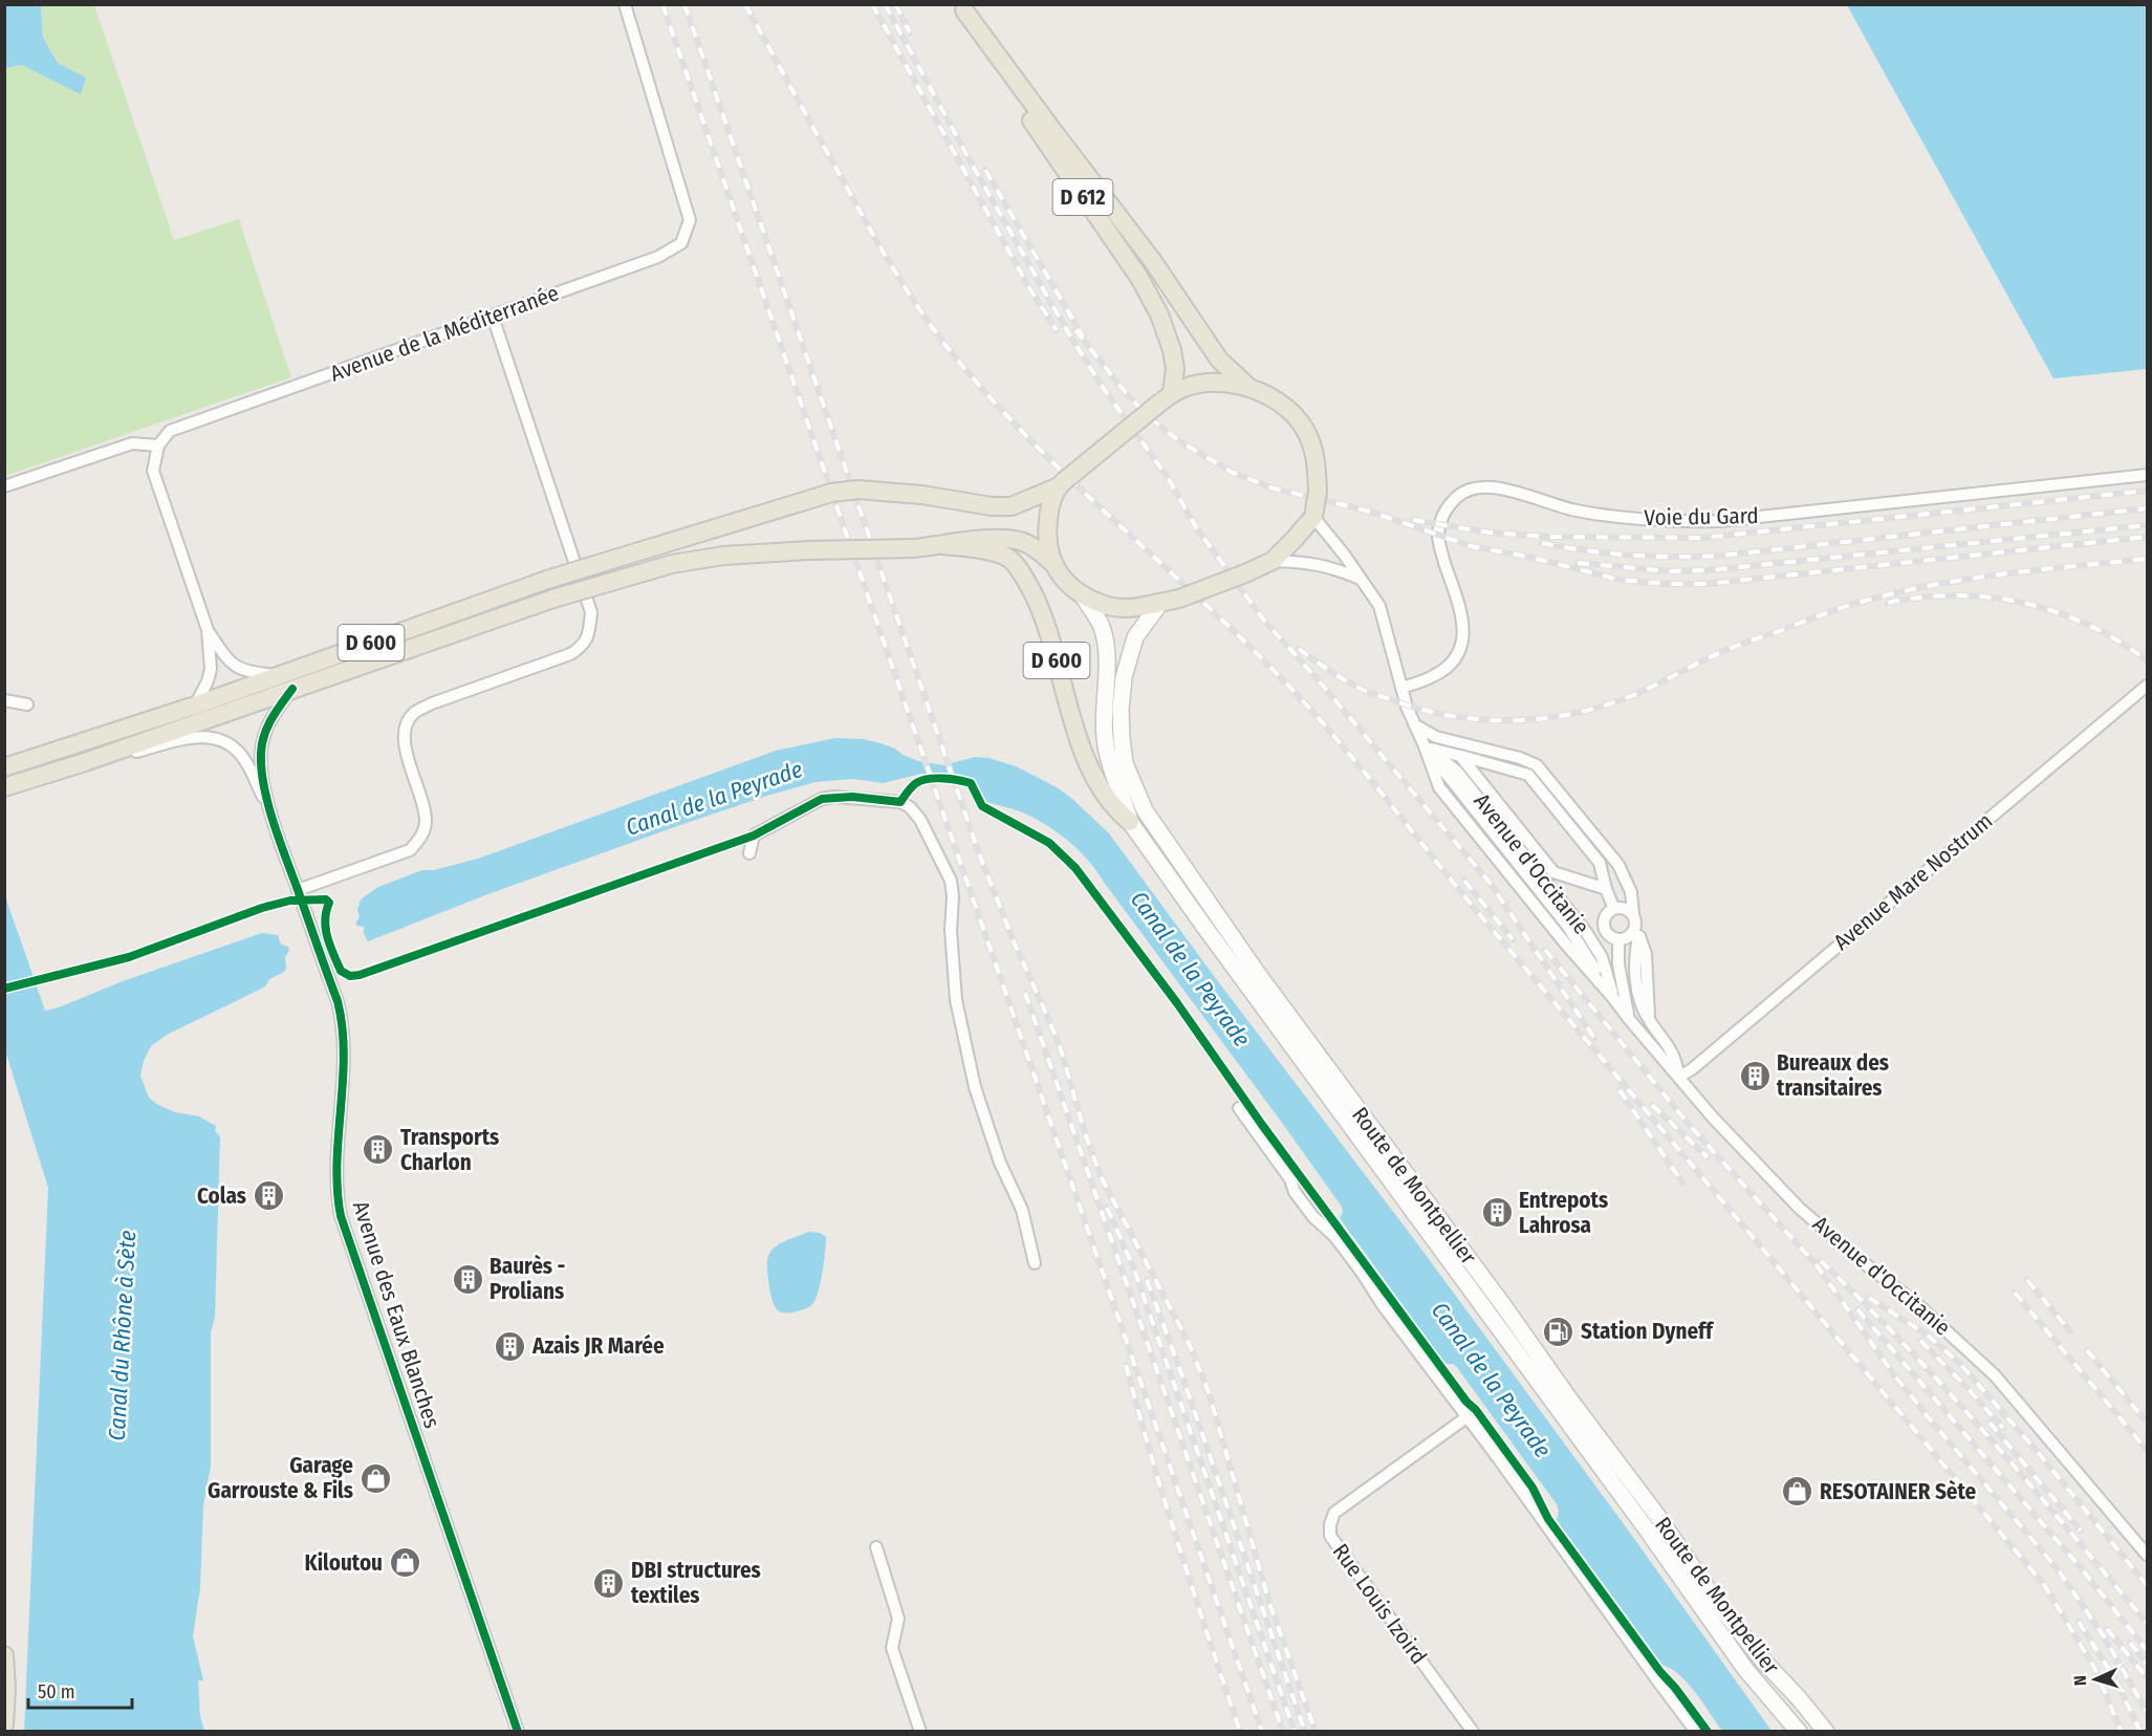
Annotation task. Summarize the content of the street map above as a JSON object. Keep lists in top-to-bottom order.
{
  "streets": {
    "main road": ["D 612", "D 600", "Route de Montpellier"],
    "street": [
      "Avenue de la Méditerranée",
      "Voie du Gard",
      "Avenue d'Occitanie",
      "Avenue Mare Nostrum",
      "Avenue des Eaux Blanches",
      "Rue Louis Izoird"
    ]
  },
  "crossings": [
    ["Voie du Gard", "Avenue d'Occitanie"],
    ["D 600", "Route de Montpellier"],
    ["D 600", "Avenue des Eaux Blanches"],
    ["Avenue d'Occitanie", "Avenue Mare Nostrum"]
  ],
  "water": ["Canal de la Peyrade", "Canal du Rhône à Sète"],
  "places": {
    "building": [
      "Bureaux des transitaires",
      "Transports Charlon",
      "Colas",
      "Entrepots Lahrosa",
      "Baurès - Prolians",
      "Azais JR Marée",
      "DBI structures textiles"
    ],
    "fuel station": ["Station Dyneff"],
    "shop": ["Garage Garrouste & Fils", "RESOTAINER Sète", "Kiloutou"]
  },
  "scale_bar": "50 m",
  "north": "left"
}
